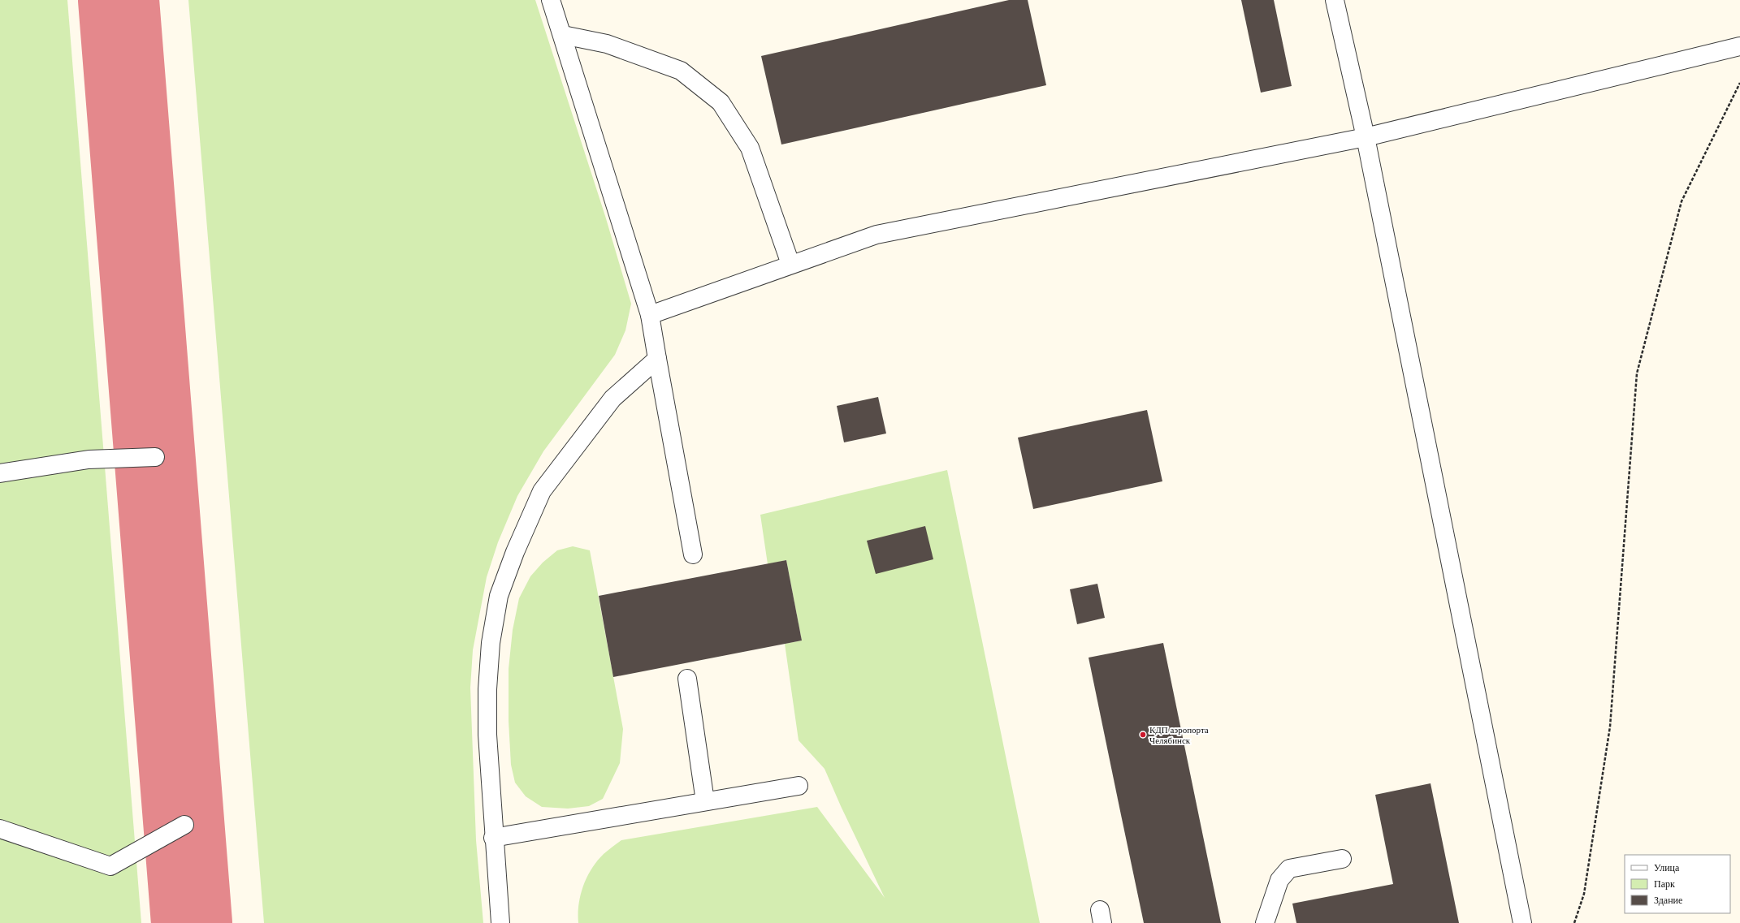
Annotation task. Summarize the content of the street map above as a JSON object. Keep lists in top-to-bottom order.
{
  "places": ["КДП аэропорта Челябинск"],
  "legend": ["Улица", "Парк", "Здание"]
}
